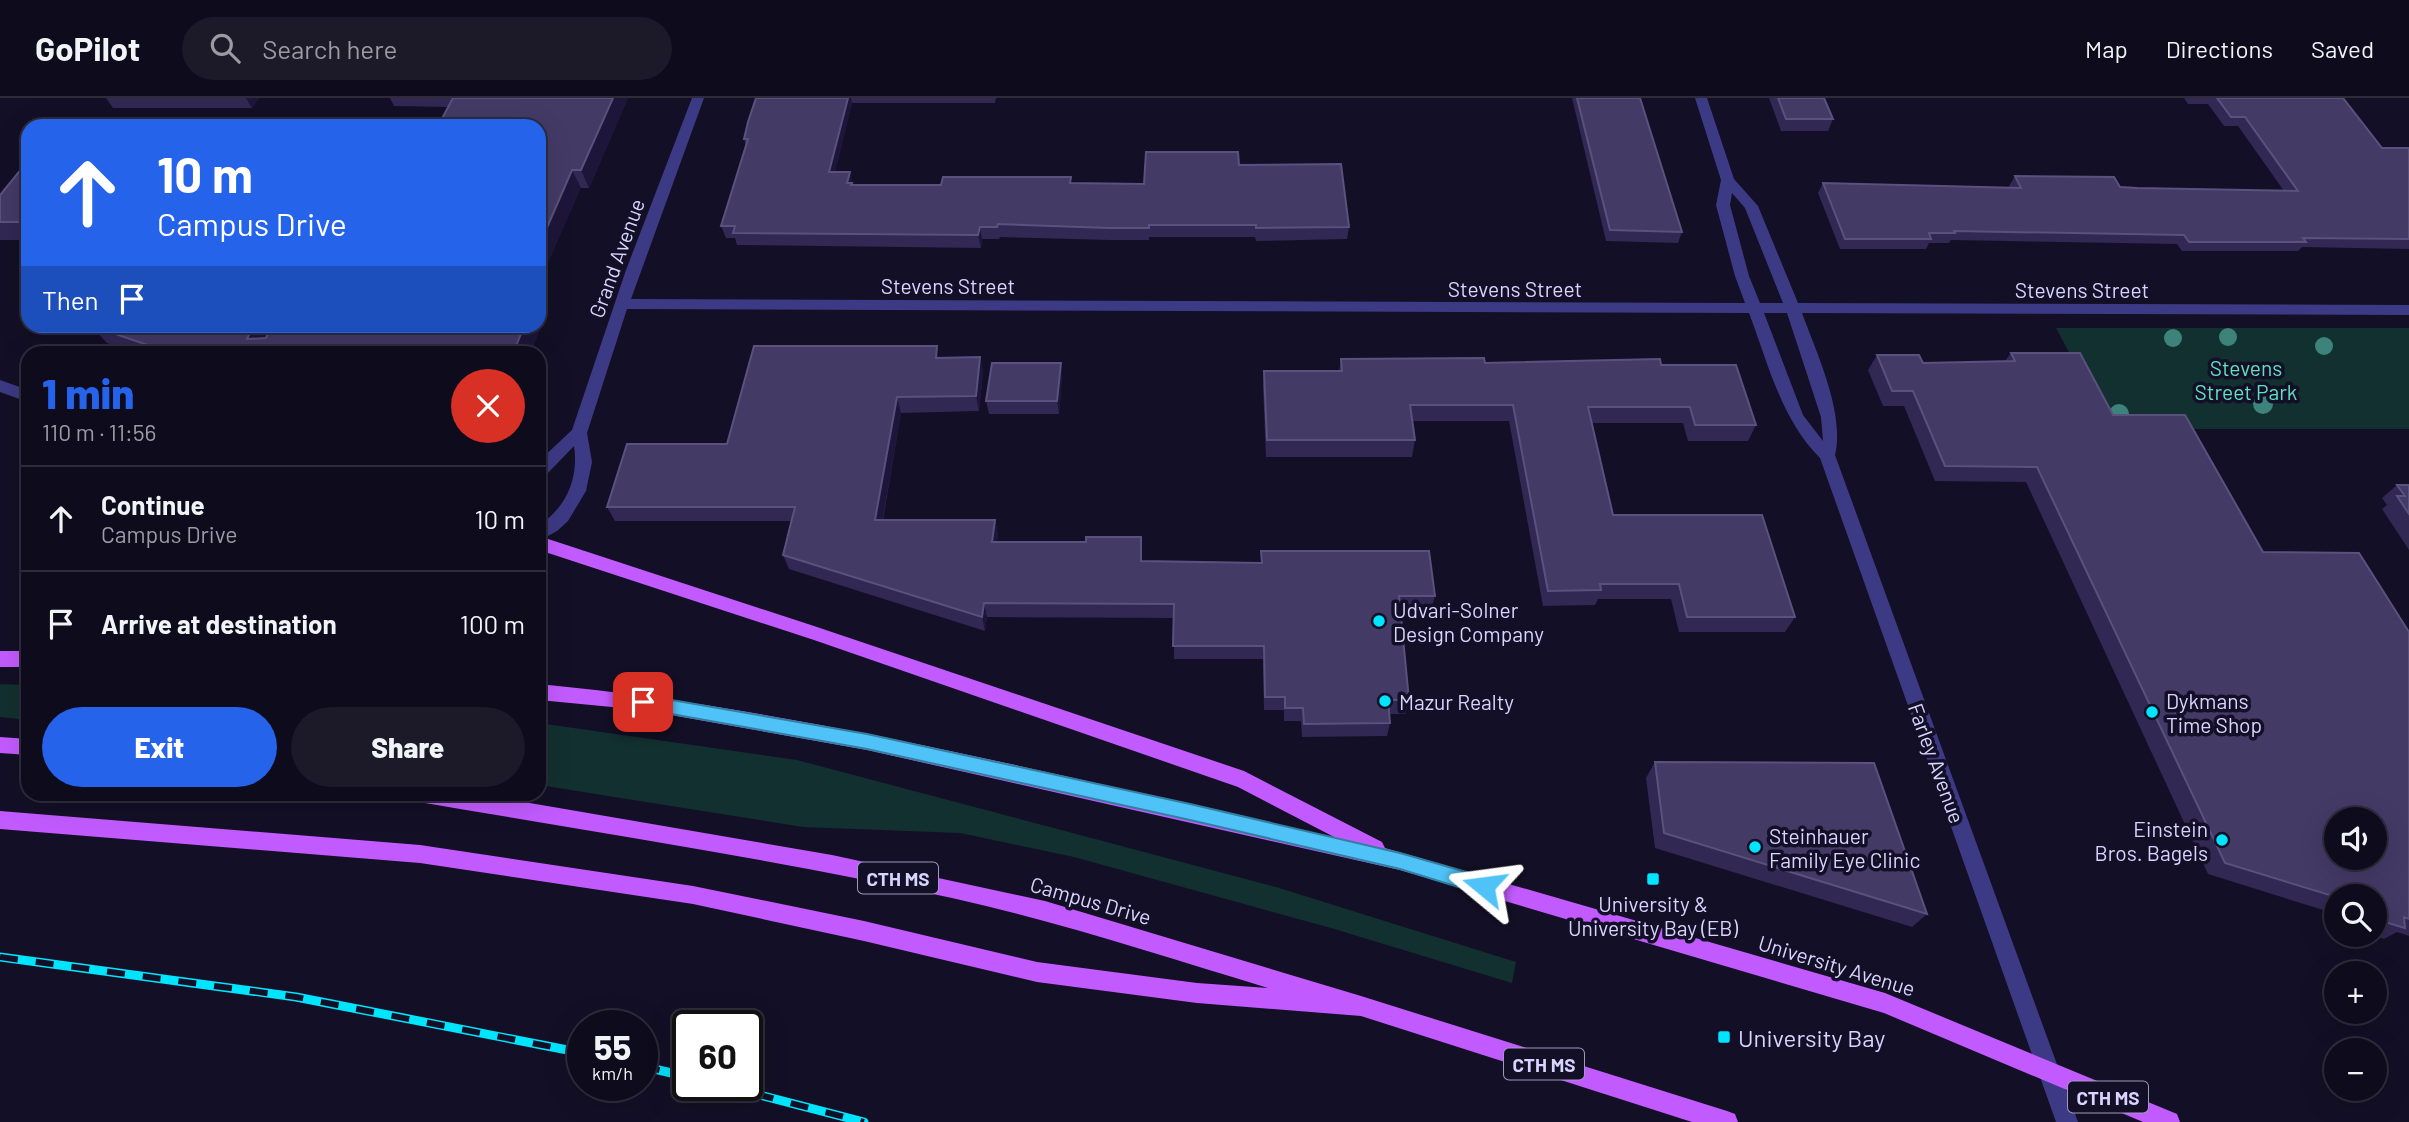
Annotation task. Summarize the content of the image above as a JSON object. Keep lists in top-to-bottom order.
{
  "streets": {
    "main road": ["CTH MS", "Campus Drive", "University Avenue"],
    "street": ["Grand Avenue", "Stevens Street", "Farley Avenue"]
  },
  "crossings": [
    ["Grand Avenue", "Stevens Street"],
    ["Stevens Street", "Farley Avenue"],
    ["Farley Avenue", "University Avenue"],
    ["CTH MS", "University Avenue"]
  ],
  "parks": ["Stevens Street Park"],
  "places": {
    "other": [
      "Udvari-Solner Design Company",
      "Mazur Realty",
      "Dykmans Time Shop",
      "Einstein Bros. Bagels",
      "Steinhauer Family Eye Clinic"
    ],
    "transit": ["University & University Bay (EB)", "University Bay"]
  },
  "page": {
    "header": "GoPilot",
    "search": "Search here",
    "nav": ["Map", "Directions", "Saved"],
    "turn": ["10 m", "Campus Drive"],
    "then": "Then",
    "heading": ["1 min", "110 m · 11:56"],
    "list": [
      {
        "name": "Continue",
        "note": "Campus Drive",
        "value": "10 m"
      },
      {
        "name": "Arrive at destination",
        "value": "100 m"
      }
    ],
    "buttons": ["Exit", "Share"],
    "map_buttons": ["+", "−"],
    "speed": "55 km/h",
    "limit": "60"
  }
}
